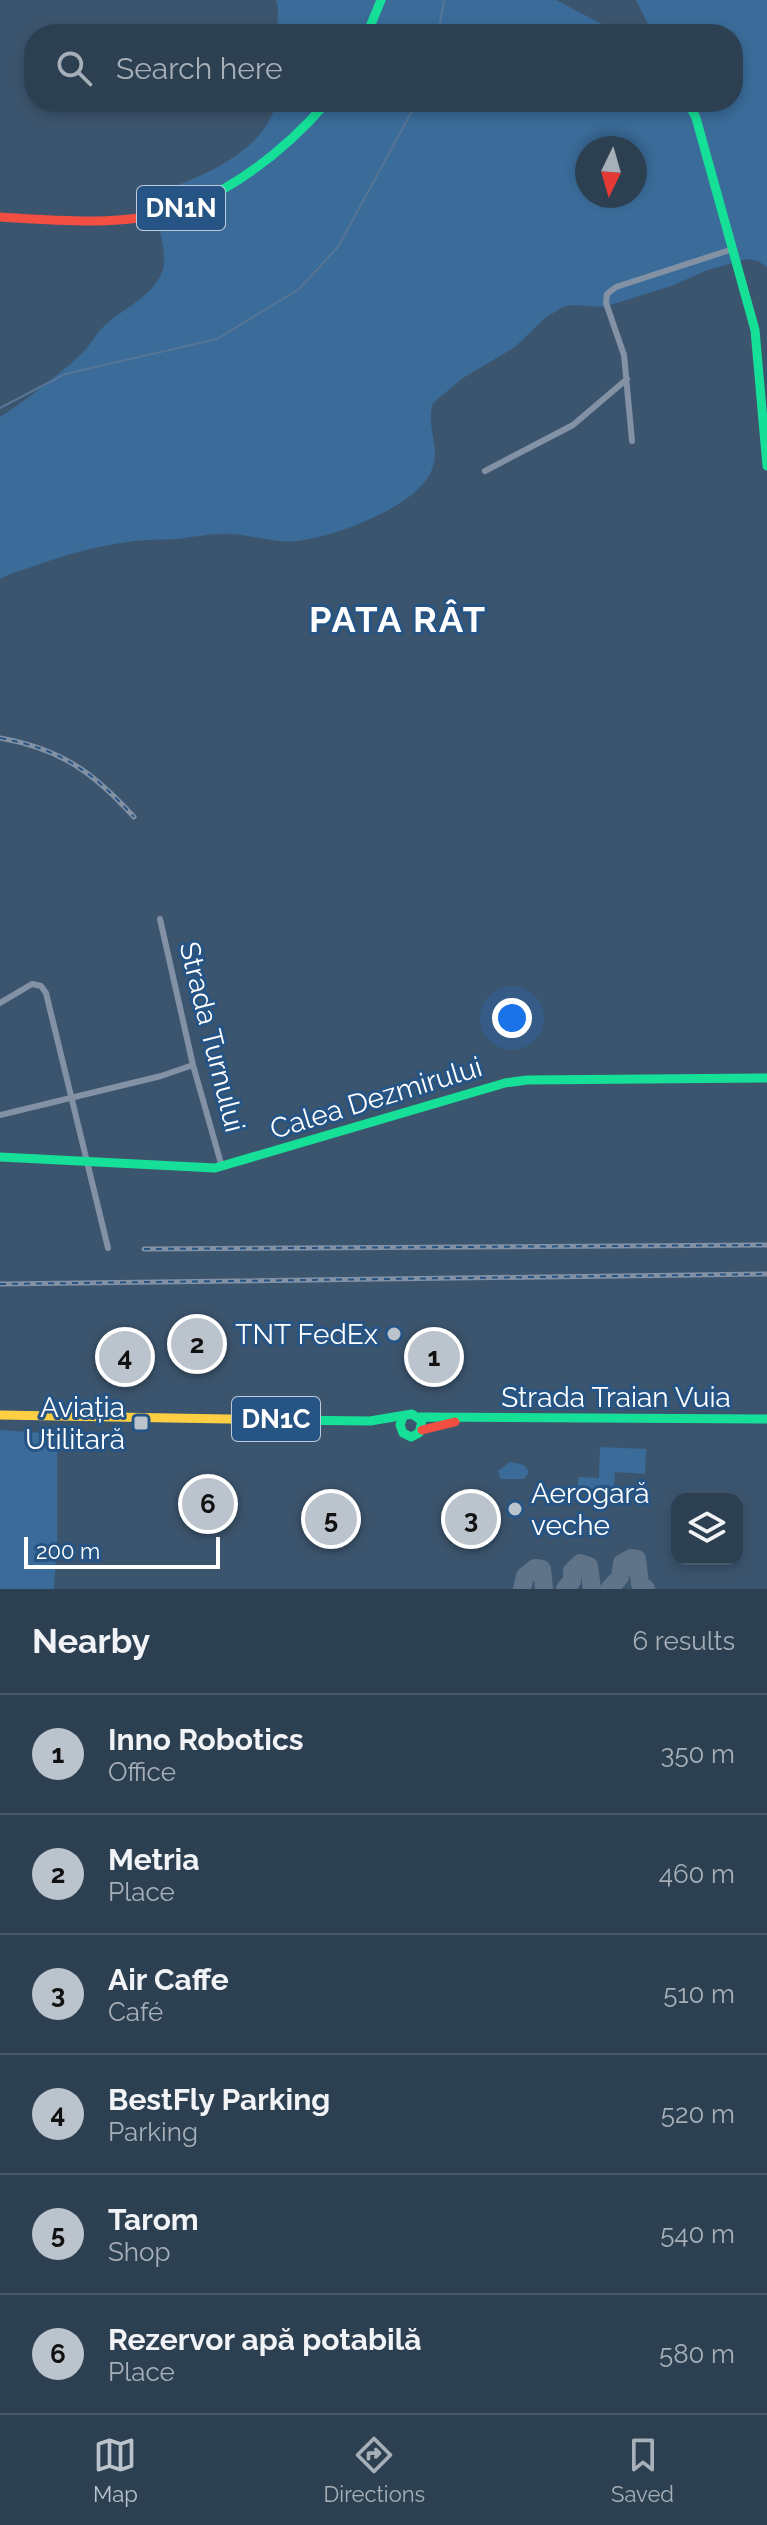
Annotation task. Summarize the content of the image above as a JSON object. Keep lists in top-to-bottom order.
{
  "streets": {
    "main road": [
      "DN1N",
      "Calea Dezmirului",
      "Strada Traian Vuia",
      "DN1C"
    ],
    "street": ["Strada Turnului"]
  },
  "crossings": [
    ["Strada Turnului", "Calea Dezmirului"]
  ],
  "districts": ["PATA RÂT"],
  "places": {
    "other": ["TNT FedEx", "Aerogară veche"],
    "transit": ["Aviația Utilitară"]
  },
  "scale_bar": "200 m",
  "north": "bottom",
  "page": {
    "search": "Search here",
    "pins": [
      "2",
      "1",
      "4",
      "6",
      "3",
      "5"
    ],
    "scale": "200 m",
    "heading": ["Nearby", "6 results"],
    "list": [
      {
        "mark": "1",
        "name": "Inno Robotics",
        "note": "Office",
        "value": "350 m"
      },
      {
        "mark": "2",
        "name": "Metria",
        "note": "Place",
        "value": "460 m"
      },
      {
        "mark": "3",
        "name": "Air Caffe",
        "note": "Café",
        "value": "510 m"
      },
      {
        "mark": "4",
        "name": "BestFly Parking",
        "note": "Parking",
        "value": "520 m"
      },
      {
        "mark": "5",
        "name": "Tarom",
        "note": "Shop",
        "value": "540 m"
      },
      {
        "mark": "6",
        "name": "Rezervor apă potabilă",
        "note": "Place",
        "value": "580 m"
      }
    ],
    "nav": ["Map", "Directions", "Saved"]
  }
}
